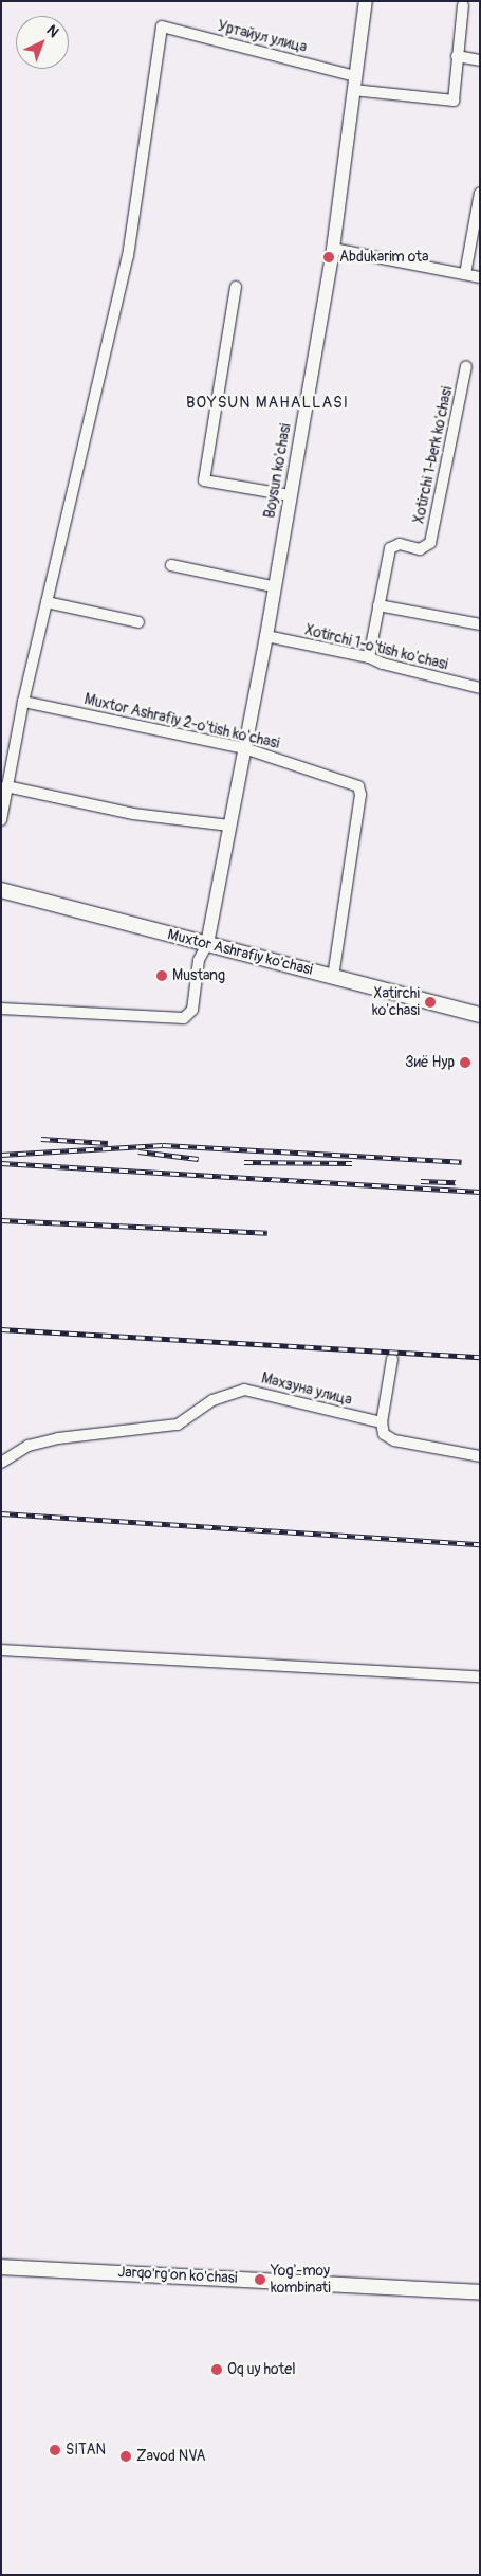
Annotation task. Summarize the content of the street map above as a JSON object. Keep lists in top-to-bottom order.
{
  "streets": {
    "main road": ["Muxtor Ashrafiy ko'chasi", "Jarqo'rg'on ko'chasi"],
    "street": [
      "Уртайул улица",
      "Xotirchi 1-berk ko'chasi",
      "Boysun ko'chasi",
      "Xotirchi 1-o'tish ko'chasi",
      "Muxtor Ashrafiy 2-o'tish ko'chasi",
      "Махзуна улица"
    ]
  },
  "crossings": [
    ["Уртайул улица", "Boysun ko'chasi"],
    ["Xotirchi 1-berk ko'chasi", "Xotirchi 1-o'tish ko'chasi"],
    ["Boysun ko'chasi", "Xotirchi 1-o'tish ko'chasi"],
    ["Boysun ko'chasi", "Muxtor Ashrafiy 2-o'tish ko'chasi"],
    ["Boysun ko'chasi", "Muxtor Ashrafiy ko'chasi"],
    ["Muxtor Ashrafiy 2-o'tish ko'chasi", "Muxtor Ashrafiy ko'chasi"]
  ],
  "districts": ["BOYSUN MAHALLASI"],
  "places": [
    "Abdukarim ota",
    "Mustang",
    "Xatirchi ko'chasi",
    "Зиё Нур",
    "Yog'-moy kombinati",
    "Oq uy hotel",
    "SITAN",
    "Zavod NVA"
  ],
  "north": "top right"
}
